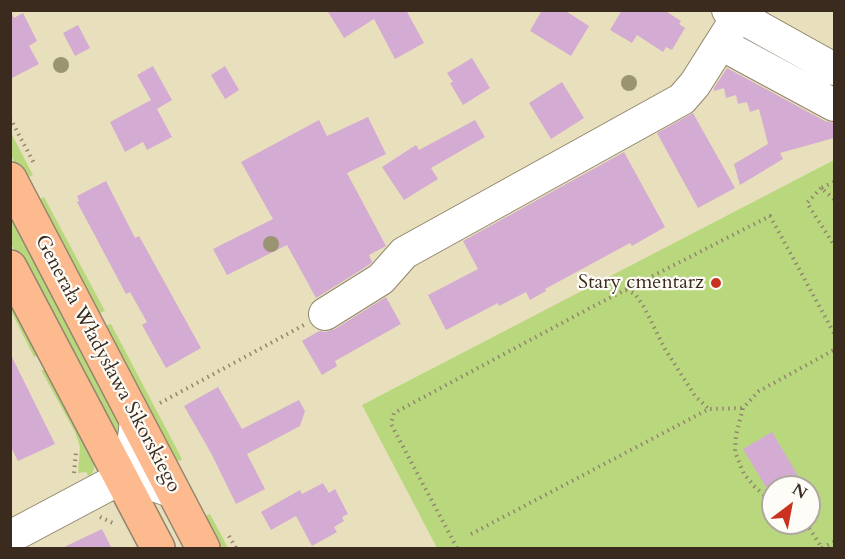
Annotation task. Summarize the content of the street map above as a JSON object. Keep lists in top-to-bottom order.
{
  "streets": {
    "main road": ["Generała Władysława Sikorskiego"]
  },
  "places": ["Stary cmentarz"],
  "north": "top right"
}
